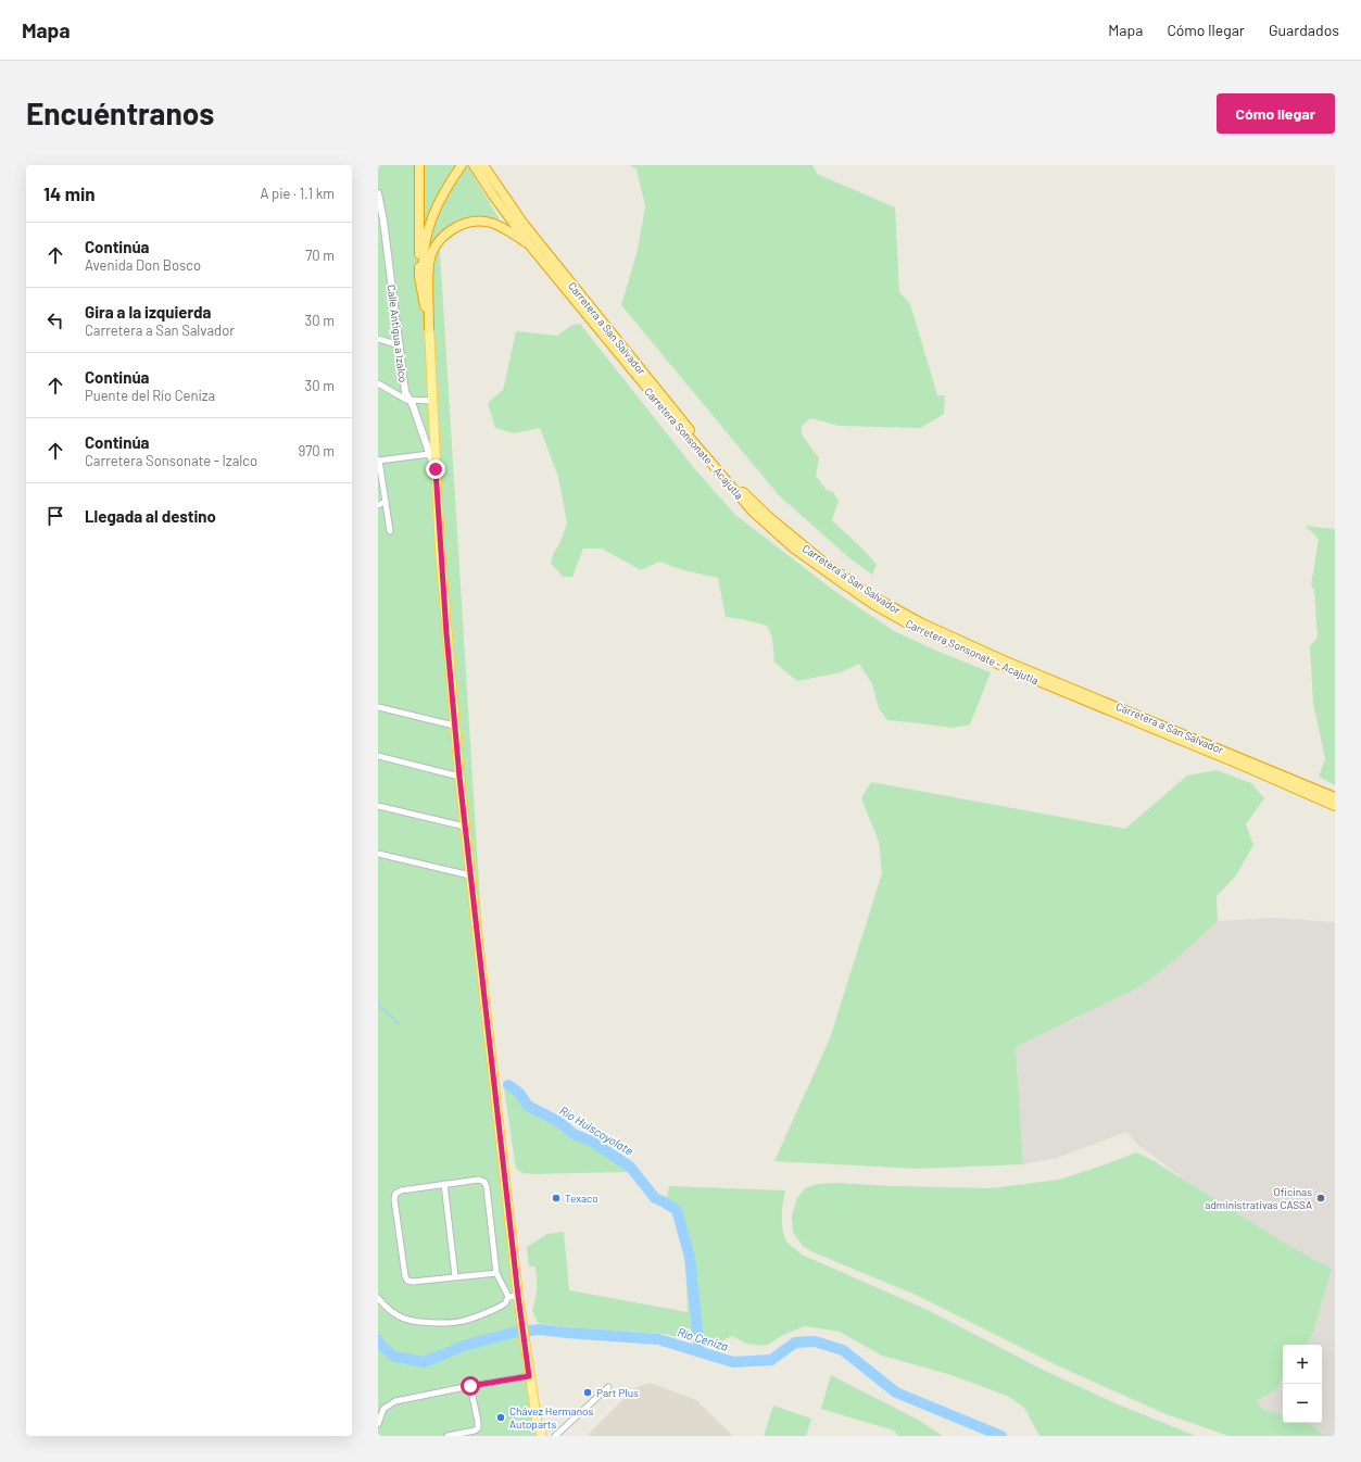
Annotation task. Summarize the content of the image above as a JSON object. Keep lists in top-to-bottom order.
{
  "streets": {
    "highway": ["Carretera a San Salvador", "Carretera Sonsonate - Acajutla"],
    "street": ["Calle Antigua a Izalco"]
  },
  "water": ["Río Huiscoyolate", "Río Ceniza"],
  "places": [
    "Texaco",
    "Oficinas administrativas CASSA",
    "Part Plus",
    "Chávez Hermanos Autoparts"
  ],
  "page": {
    "header": "Mapa",
    "nav": ["Mapa", "Cómo llegar", "Guardados"],
    "buttons": "Cómo llegar",
    "title": "Encuéntranos",
    "heading": ["14 min", "A pie · 1.1 km"],
    "list": [
      ["Continúa", "Avenida Don Bosco", "70 m"],
      ["Gira a la izquierda", "Carretera a San Salvador", "30 m"],
      ["Continúa", "Puente del Río Ceniza", "30 m"],
      ["Continúa", "Carretera Sonsonate - Izalco", "970 m"],
      "Llegada al destino"
    ],
    "map_buttons": ["+", "−"]
  }
}
